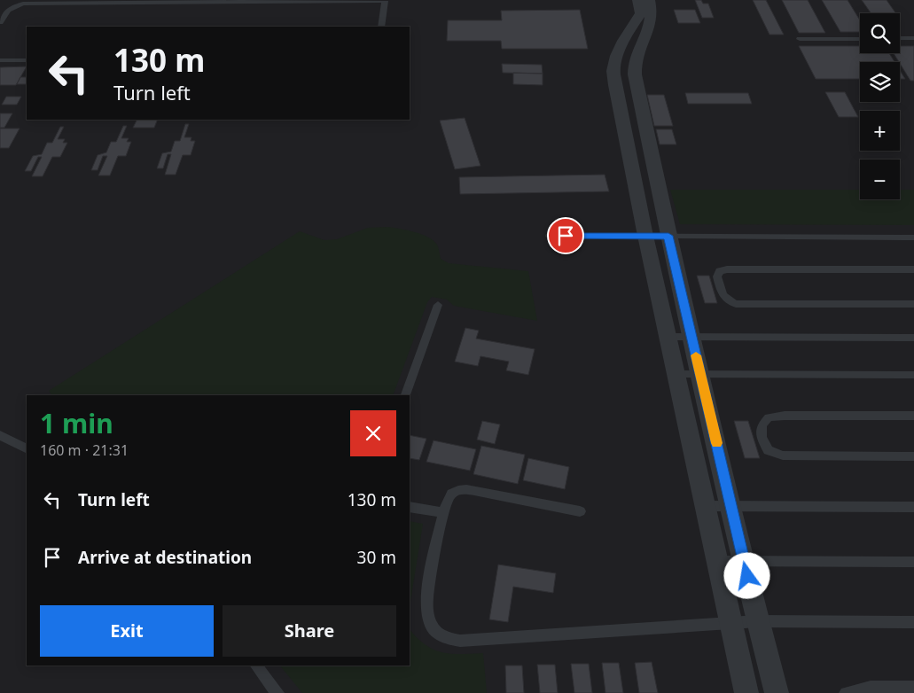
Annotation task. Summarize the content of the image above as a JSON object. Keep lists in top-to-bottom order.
{
  "page": {
    "map_buttons": ["+", "−"],
    "turn": ["130 m", "Turn left"],
    "heading": ["1 min", "160 m · 21:31"],
    "list": [
      {
        "name": "Turn left",
        "value": "130 m"
      },
      {
        "name": "Arrive at destination",
        "value": "30 m"
      }
    ],
    "buttons": ["Exit", "Share"]
  }
}
